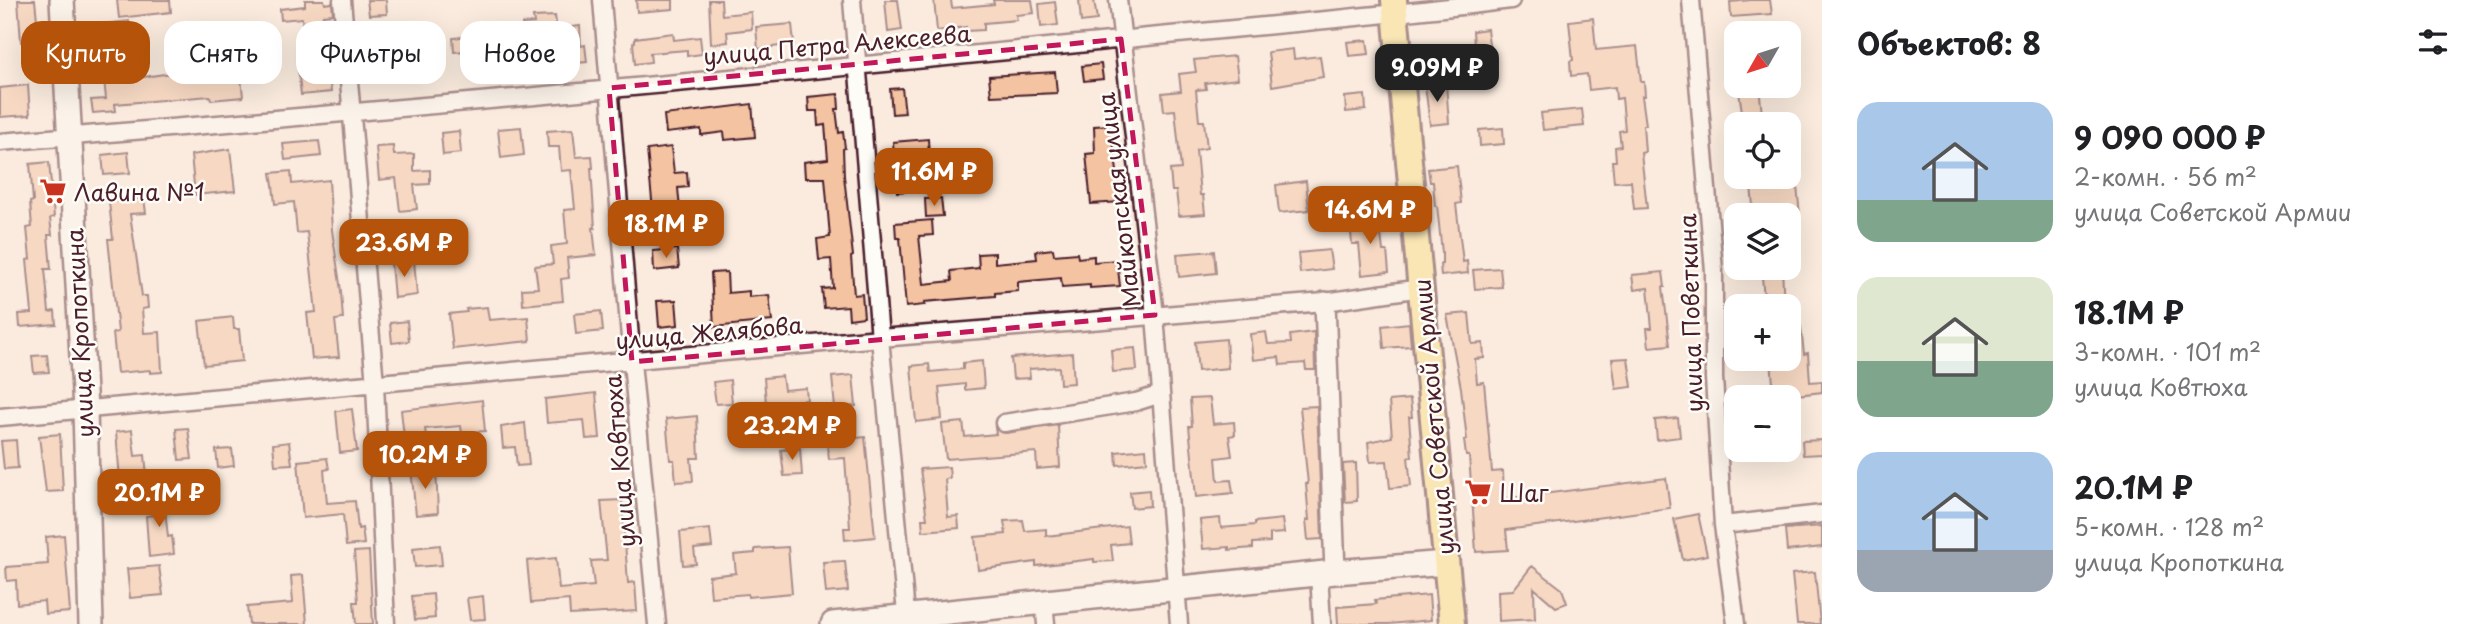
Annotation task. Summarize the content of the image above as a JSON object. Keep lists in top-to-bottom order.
{
  "streets": {
    "main road": ["улица Кропоткина", "улица Советской Армии"],
    "street": [
      "улица Петра Алексеева",
      "Майкопская улица",
      "улица Поветкина",
      "улица Желябова",
      "улица Ковтюха"
    ]
  },
  "crossings": [
    ["улица Петра Алексеева", "Майкопская улица"],
    ["улица Петра Алексеева", "улица Кропоткина"],
    ["улица Петра Алексеева", "улица Советской Армии"],
    ["улица Петра Алексеева", "улица Ковтюха"],
    ["Майкопская улица", "улица Желябова"],
    ["улица Желябова", "улица Кропоткина"],
    ["улица Желябова", "улица Советской Армии"],
    ["улица Желябова", "улица Ковтюха"]
  ],
  "places": {
    "supermarket": ["Лавина №1", "Шаг"]
  },
  "north": "bottom left",
  "page": {
    "heading": "Объектов: 8",
    "map_buttons": ["+", "−"],
    "chip": [
      "Купить",
      "Снять",
      "Фильтры",
      "Новое"
    ],
    "price": [
      "9.09M ₽",
      "11.6M ₽",
      "14.6M ₽",
      "18.1M ₽",
      "23.6M ₽",
      "23.2M ₽",
      "10.2M ₽",
      "20.1M ₽"
    ],
    "list": [
      {
        "name": "9 090 000 ₽",
        "note": "2-комн. · 56 m² · улица Советской Армии"
      },
      {
        "name": "18.1M ₽",
        "note": "3-комн. · 101 m² · улица Ковтюха"
      },
      {
        "name": "20.1M ₽",
        "note": "5-комн. · 128 m² · улица Кропоткина"
      }
    ]
  }
}
